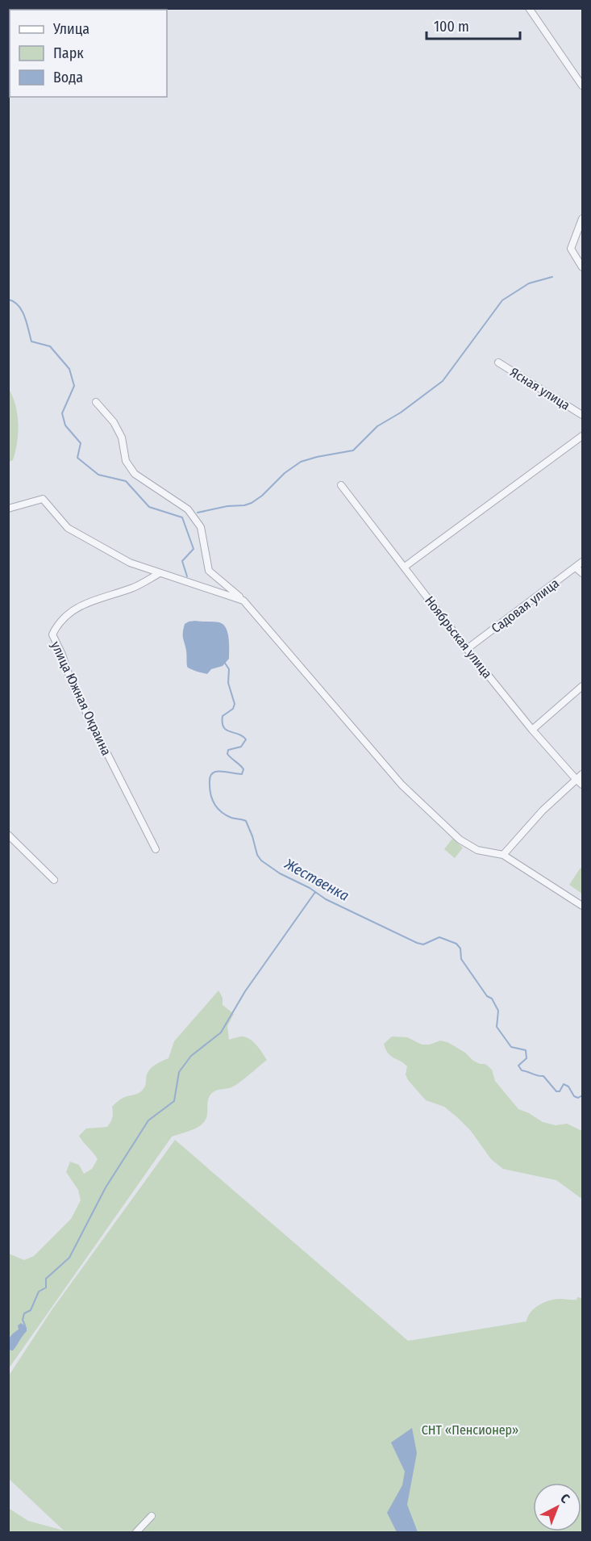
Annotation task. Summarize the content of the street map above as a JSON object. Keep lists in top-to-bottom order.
{
  "streets": {
    "street": [
      "Ясная улица",
      "Садовая улица",
      "Ноябрьская улица",
      "улица Южная Окраина"
    ]
  },
  "crossings": [
    ["Садовая улица", "Ноябрьская улица"]
  ],
  "water": ["Жественка"],
  "parks": ["СНТ «Пенсионер»"],
  "legend": ["Улица", "Парк", "Вода"],
  "scale_bar": "100 m",
  "north": "top right"
}
